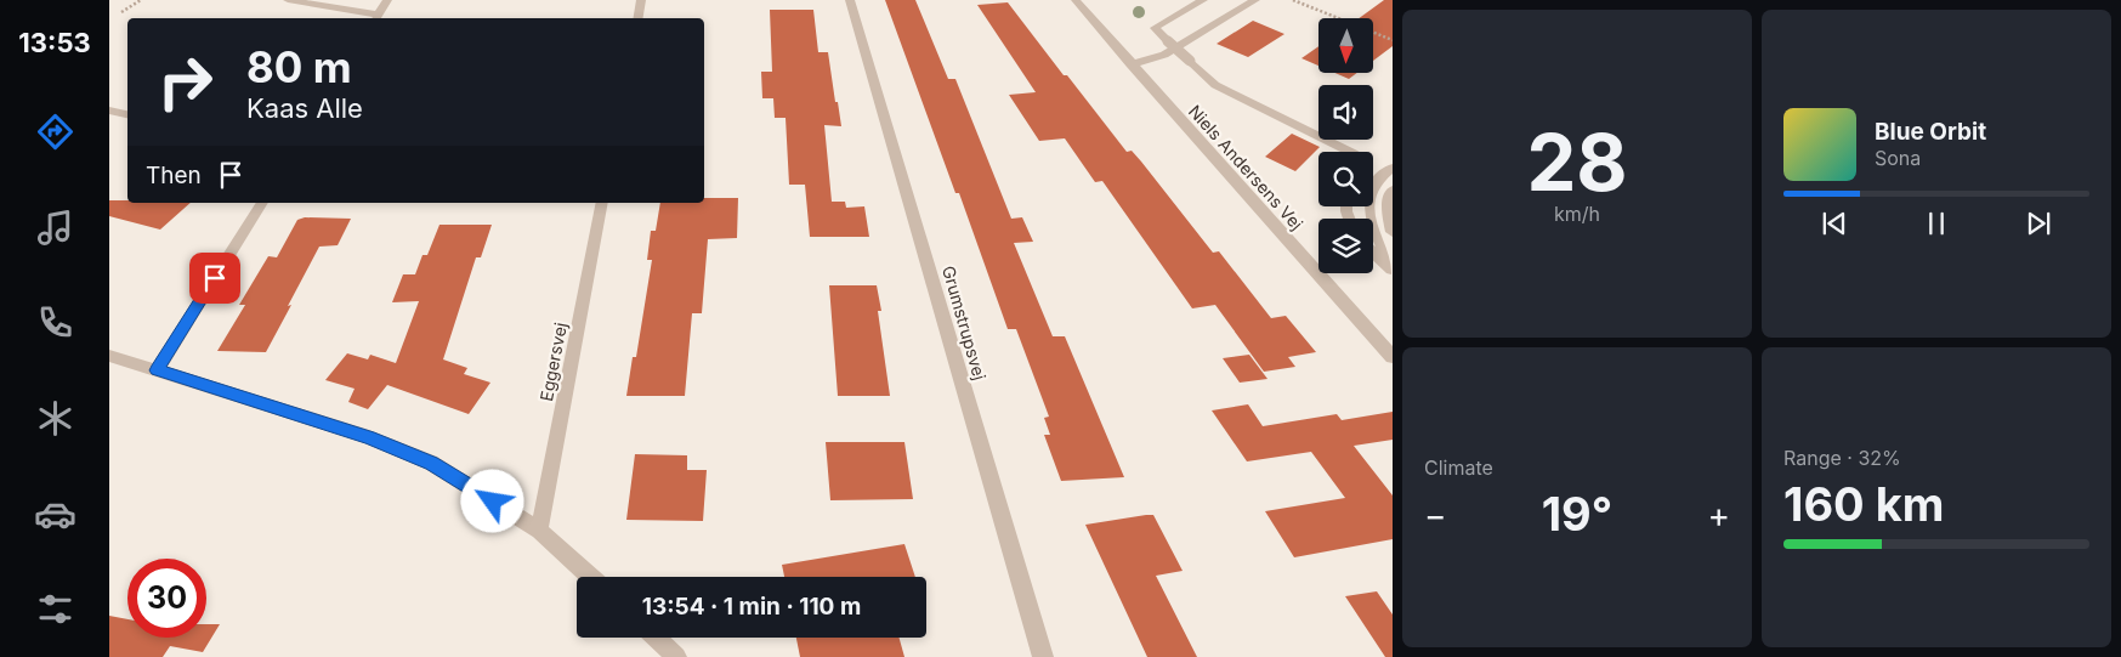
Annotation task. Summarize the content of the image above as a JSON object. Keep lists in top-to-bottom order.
{
  "streets": {
    "street": ["Niels Andersens Vej", "Grumstrupsvej", "Eggersvej"]
  },
  "north": "bottom",
  "page": {
    "tabs": "13:53",
    "tile": [
      ["28", "km/h"],
      "Climate",
      ["Range · 32%", "160 km"]
    ],
    "turn": ["80 m", "Kaas Alle"],
    "song": ["Blue Orbit", "Sona"],
    "then": "Then",
    "heat": ["−", "19°", "+"],
    "limit": "30",
    "trip": "13:54 · 1 min · 110 m"
  }
}
